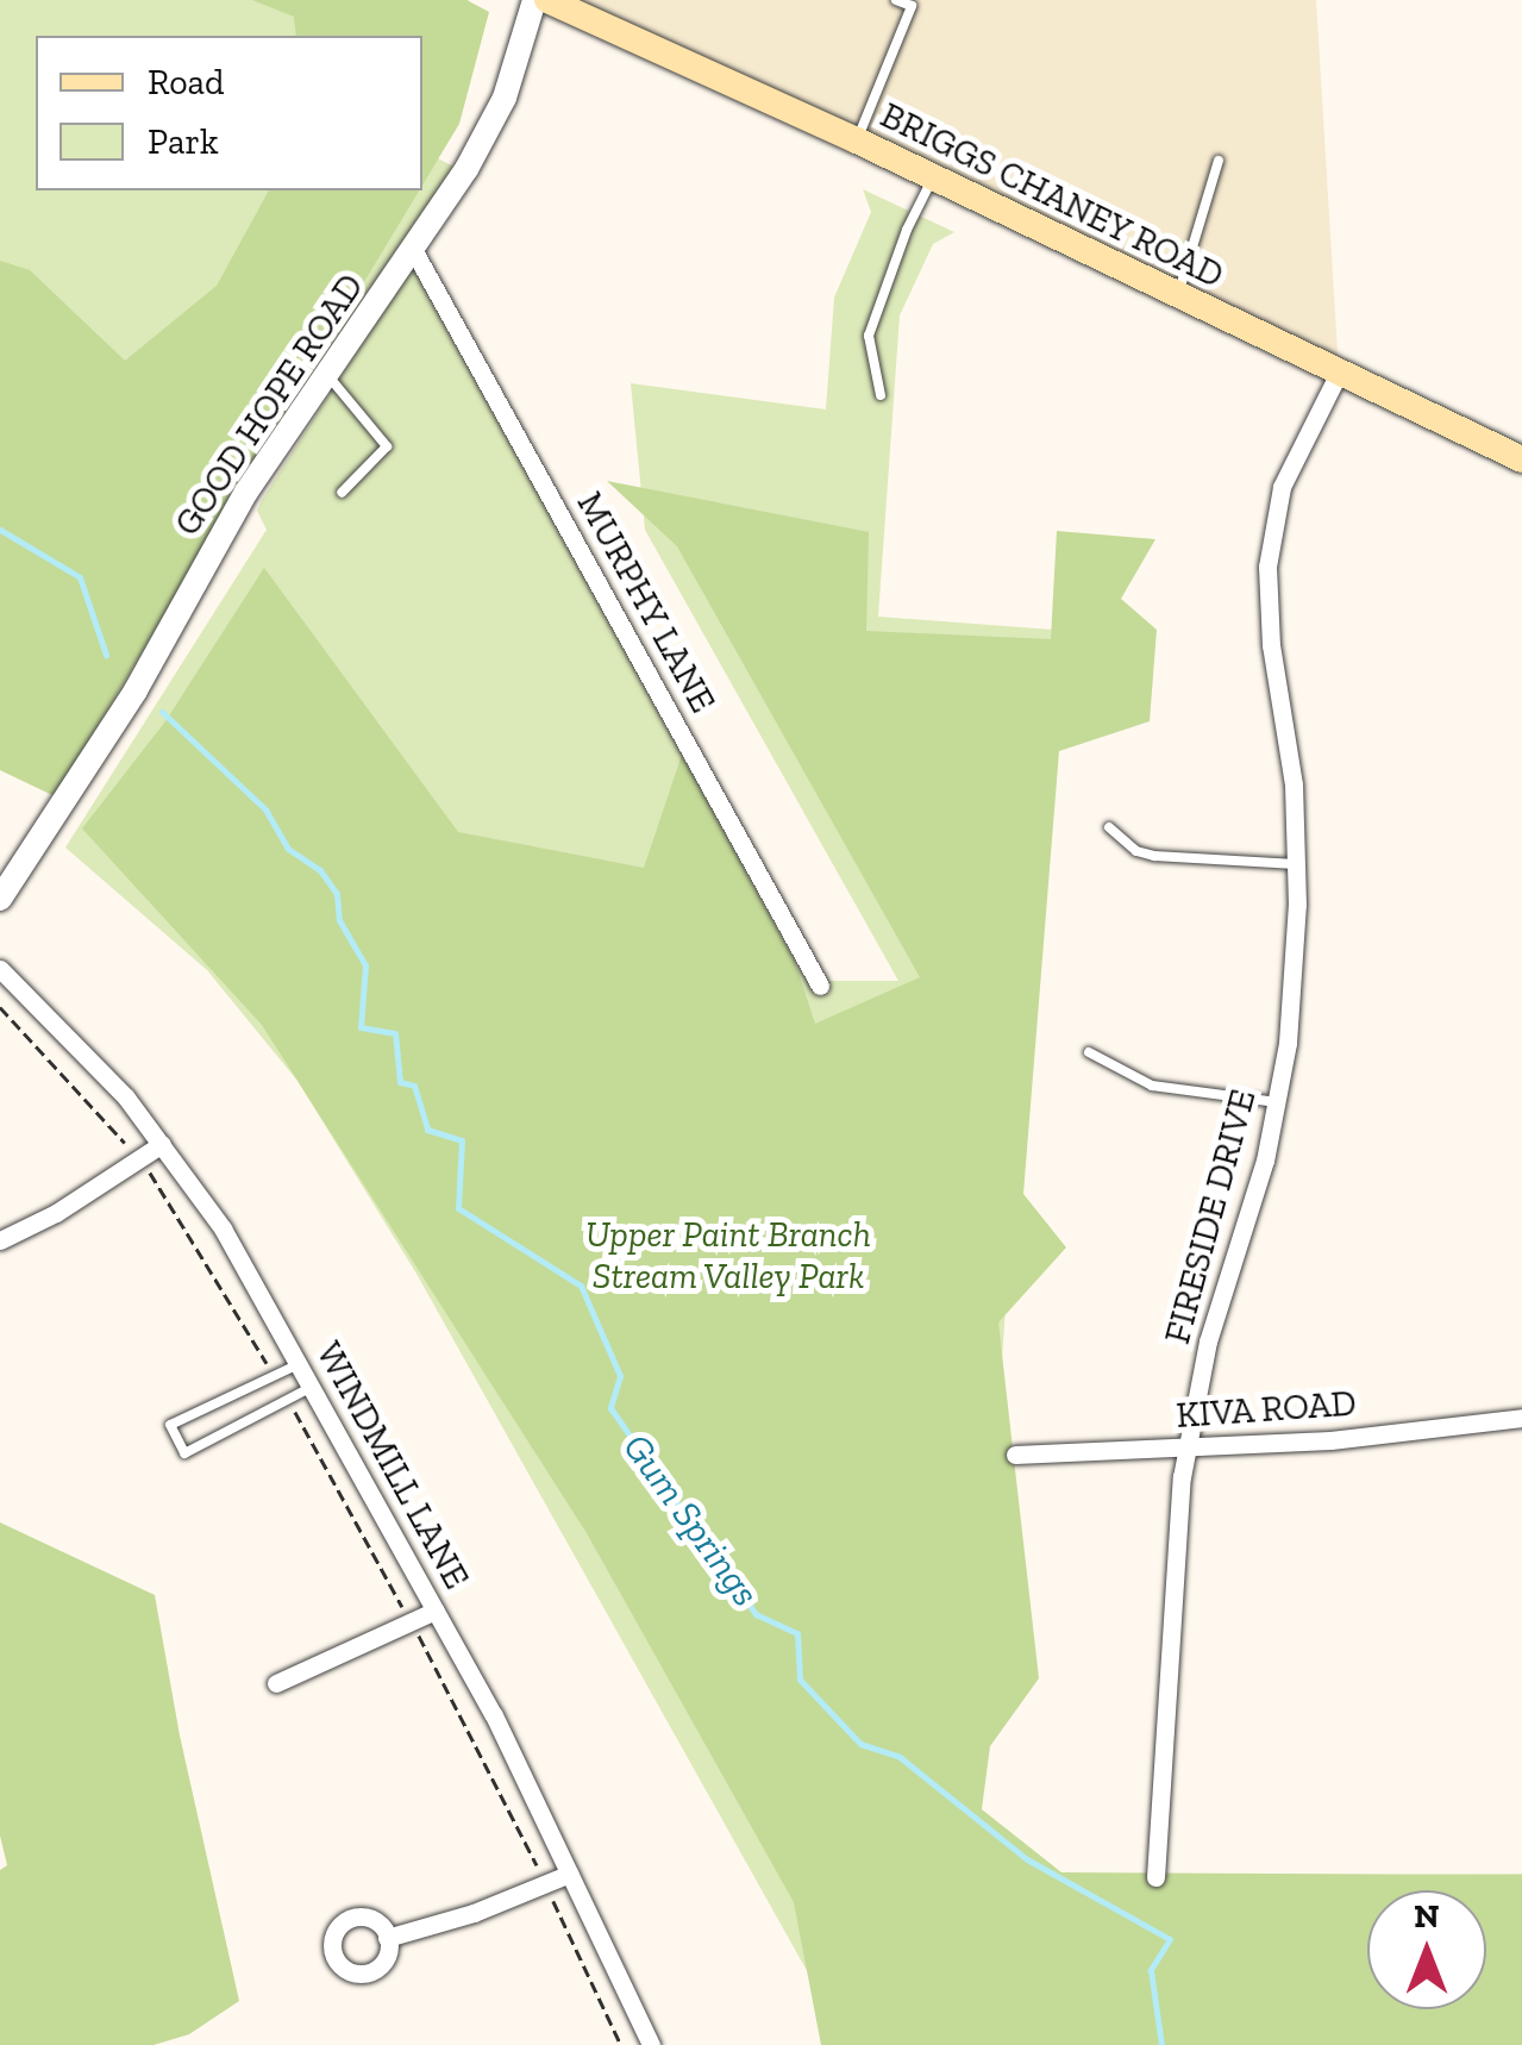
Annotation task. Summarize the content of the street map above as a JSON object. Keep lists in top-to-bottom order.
{
  "streets": {
    "main road": ["BRIGGS CHANEY ROAD"],
    "street": [
      "GOOD HOPE ROAD",
      "MURPHY LANE",
      "FIRESIDE DRIVE",
      "KIVA ROAD",
      "WINDMILL LANE"
    ]
  },
  "crossings": [
    ["BRIGGS CHANEY ROAD", "FIRESIDE DRIVE"],
    ["GOOD HOPE ROAD", "MURPHY LANE"],
    ["FIRESIDE DRIVE", "KIVA ROAD"]
  ],
  "water": ["Gum Springs"],
  "parks": ["Upper Paint Branch Stream Valley Park"],
  "legend": ["Road", "Park"],
  "north": "top"
}
